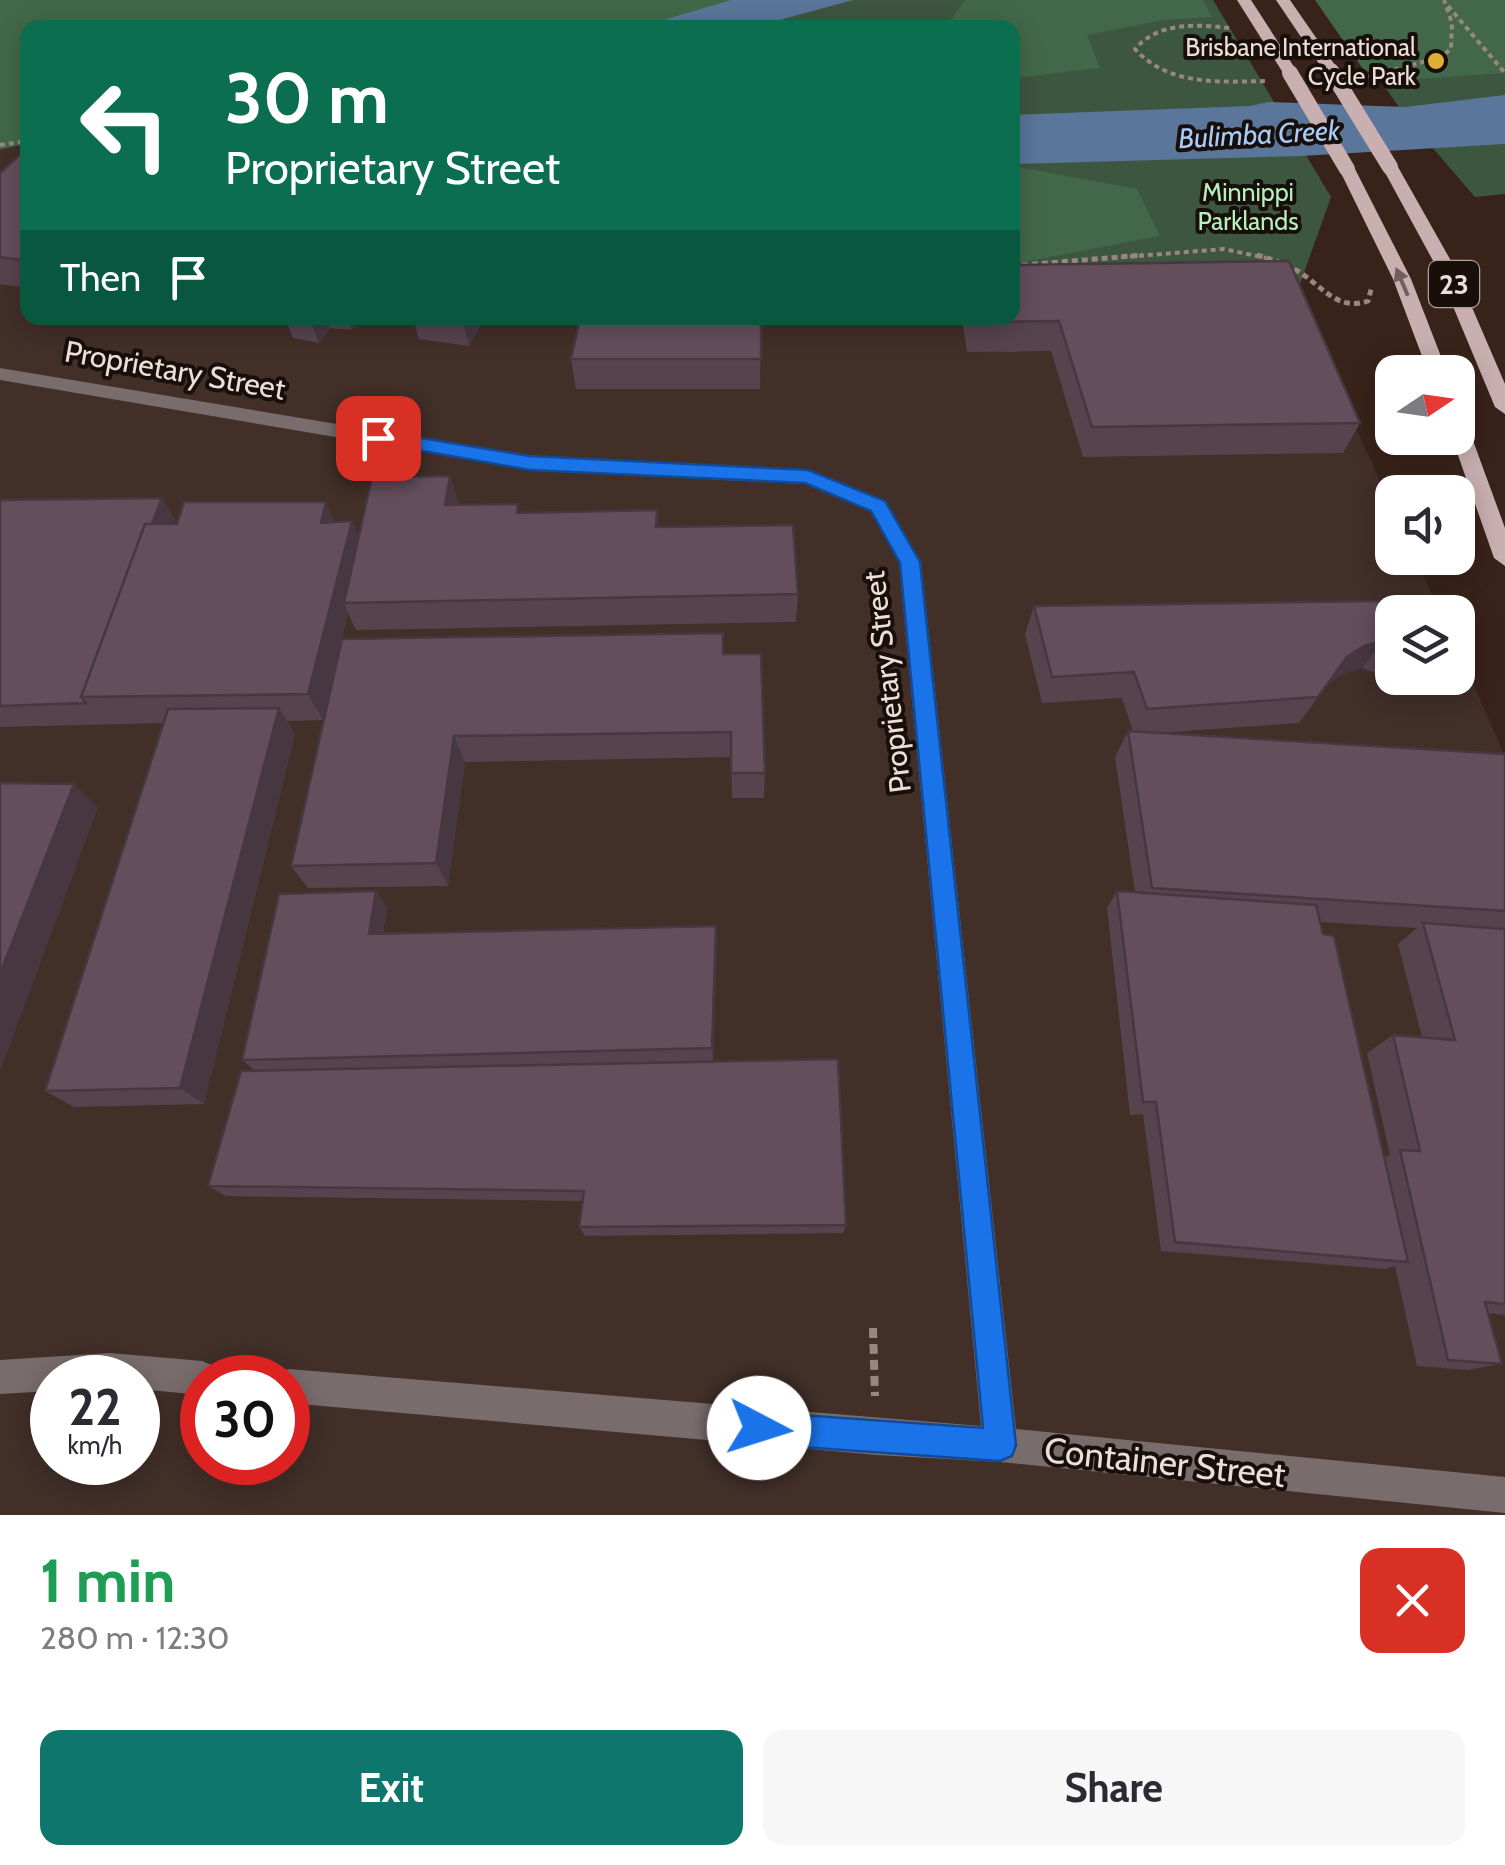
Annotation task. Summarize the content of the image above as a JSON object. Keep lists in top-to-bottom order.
{
  "streets": {
    "main road": ["23"],
    "street": ["Proprietary Street", "Container Street"]
  },
  "crossings": [
    ["Proprietary Street", "Container Street"]
  ],
  "water": ["Bulimba Creek"],
  "parks": ["Minnippi Parklands"],
  "places": ["Brisbane International Cycle Park"],
  "north": "right",
  "page": {
    "turn": ["30 m", "Proprietary Street"],
    "then": "Then",
    "speed": "22 km/h",
    "limit": "30",
    "heading": ["1 min", "280 m · 12:30"],
    "buttons": ["Exit", "Share"]
  }
}
